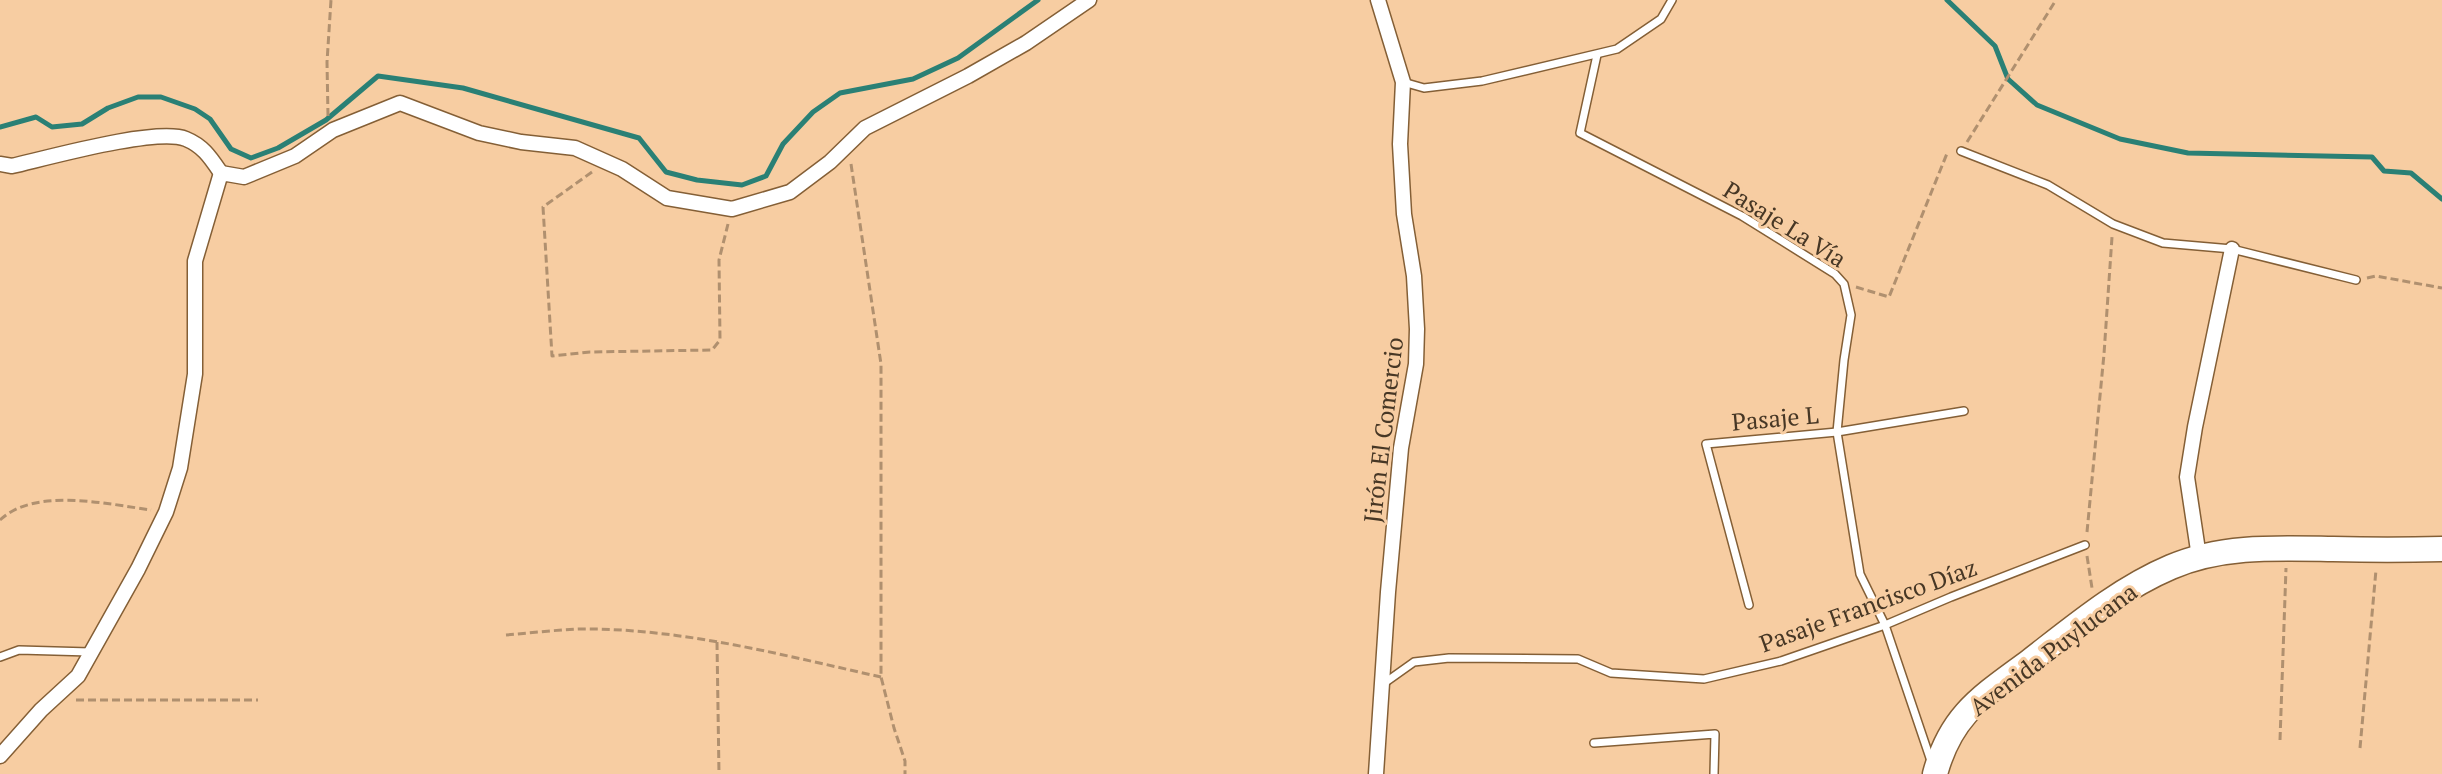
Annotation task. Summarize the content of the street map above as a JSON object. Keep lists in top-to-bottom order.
{
  "streets": {
    "main road": ["Avenida Puylucana"],
    "street": ["Jirón El Comercio"],
    "lane": ["Pasaje La Vía", "Pasaje L", "Pasaje Francisco Díaz"]
  },
  "crossings": [
    ["Pasaje La Vía", "Pasaje L"],
    ["Pasaje La Vía", "Pasaje Francisco Díaz"],
    ["Pasaje La Vía", "Avenida Puylucana"],
    ["Jirón El Comercio", "Pasaje Francisco Díaz"]
  ]
}
